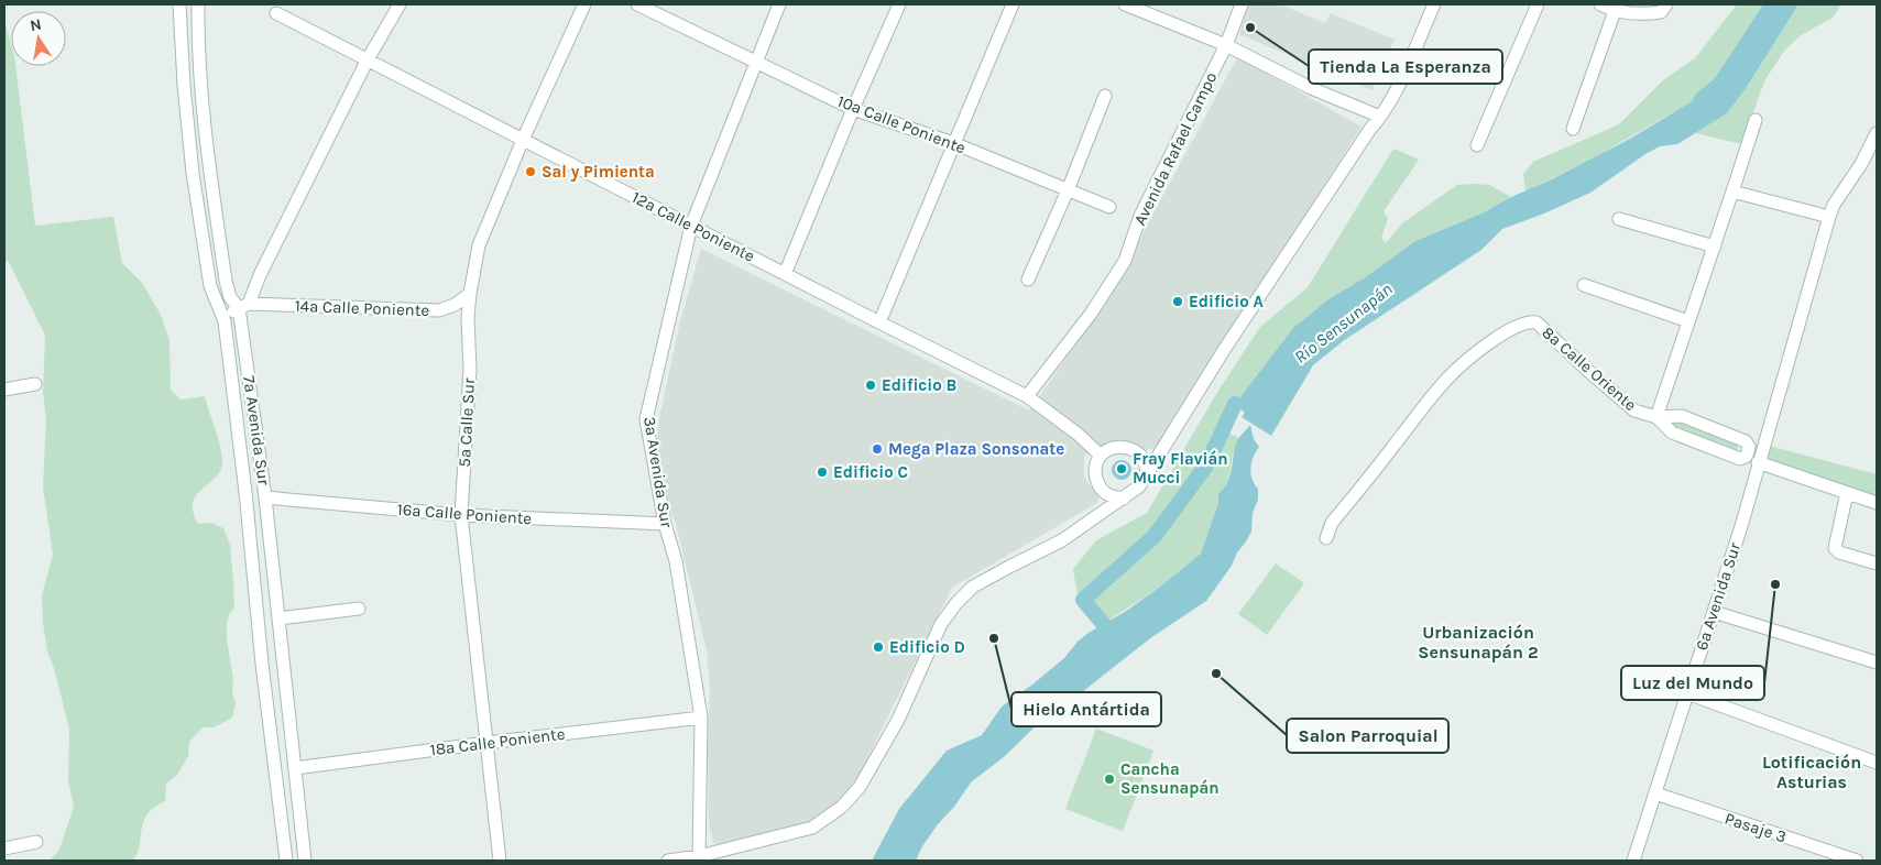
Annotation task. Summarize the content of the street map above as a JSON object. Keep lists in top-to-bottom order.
{
  "streets": {
    "street": [
      "10a Calle Poniente",
      "Avenida Rafael Campo",
      "12a Calle Poniente",
      "14a Calle Poniente",
      "8a Calle Oriente",
      "5a Calle Sur",
      "7a Avenida Sur",
      "3a Avenida Sur",
      "16a Calle Poniente",
      "6a Avenida Sur",
      "18a Calle Poniente",
      "Pasaje 3"
    ]
  },
  "crossings": [
    ["10a Calle Poniente", "3a Avenida Sur"],
    ["Avenida Rafael Campo", "12a Calle Poniente"],
    ["12a Calle Poniente", "5a Calle Sur"],
    ["12a Calle Poniente", "3a Avenida Sur"],
    ["14a Calle Poniente", "5a Calle Sur"],
    ["14a Calle Poniente", "7a Avenida Sur"],
    ["8a Calle Oriente", "6a Avenida Sur"],
    ["5a Calle Sur", "16a Calle Poniente"],
    ["5a Calle Sur", "18a Calle Poniente"],
    ["7a Avenida Sur", "16a Calle Poniente"],
    ["7a Avenida Sur", "18a Calle Poniente"],
    ["3a Avenida Sur", "16a Calle Poniente"],
    ["3a Avenida Sur", "18a Calle Poniente"],
    ["6a Avenida Sur", "Pasaje 3"]
  ],
  "districts": ["Urbanización Sensunapán 2", "Lotificación Asturias"],
  "water": ["Río Sensunapán"],
  "places": [
    "Tienda La Esperanza",
    "Sal y Pimienta",
    "Edificio A",
    "Edificio B",
    "Mega Plaza Sonsonate",
    "Fray Flavián Mucci",
    "Edificio C",
    "Luz del Mundo",
    "Hielo Antártida",
    "Edificio D",
    "Salon Parroquial",
    "Cancha Sensunapán"
  ],
  "north": "top"
}
